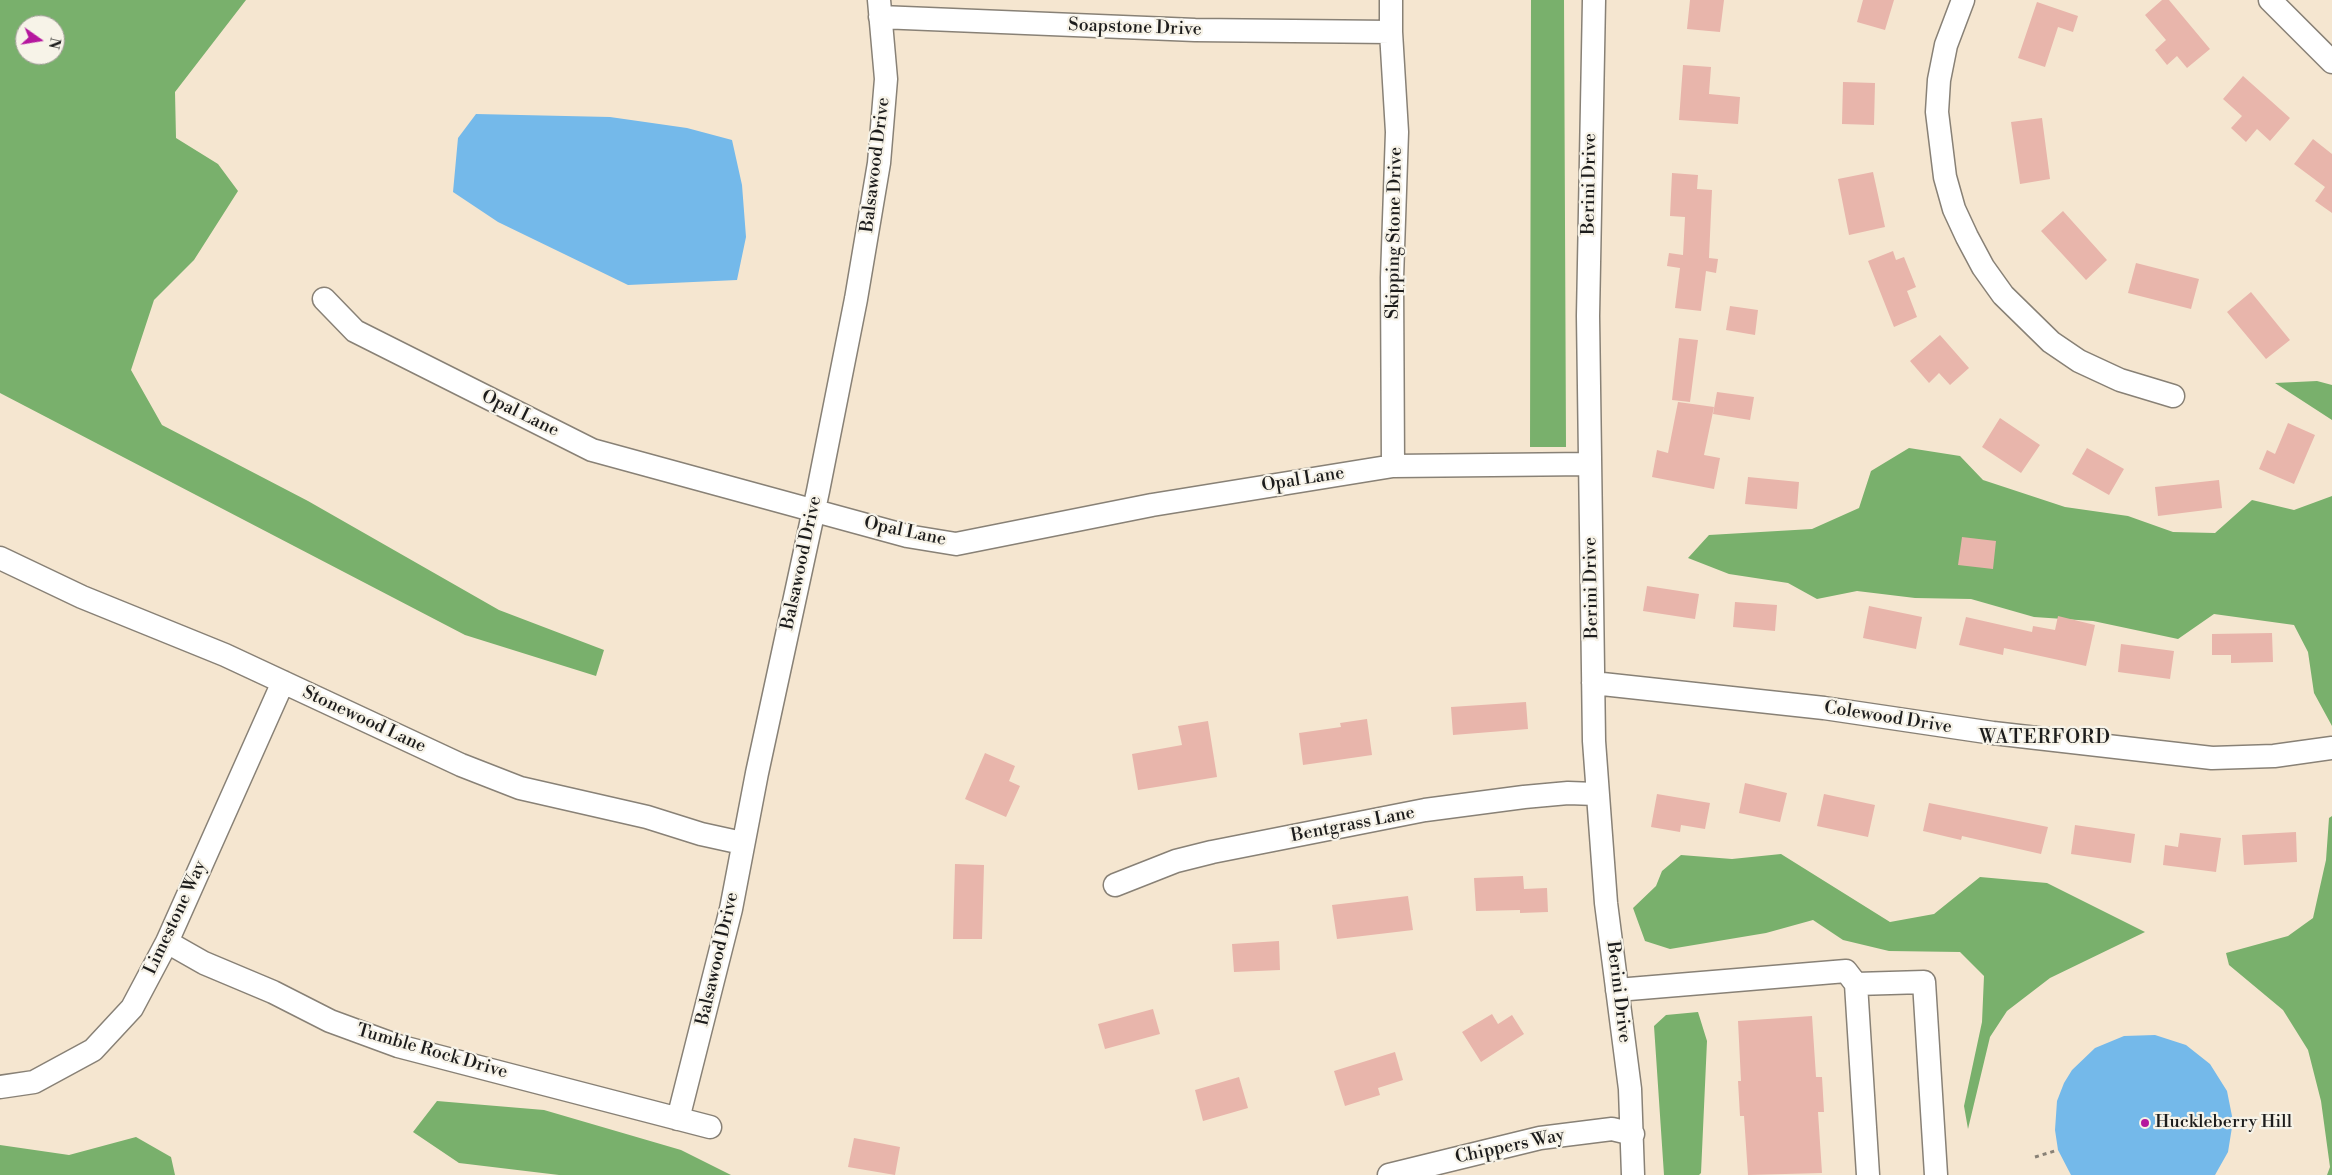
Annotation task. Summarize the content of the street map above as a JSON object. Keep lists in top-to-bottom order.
{
  "streets": {
    "street": [
      "Soapstone Drive",
      "Balsawood Drive",
      "Berini Drive",
      "Skipping Stone Drive",
      "Opal Lane",
      "Colewood Drive",
      "Stonewood Lane",
      "Bentgrass Lane",
      "Limestone Way",
      "Tumble Rock Drive",
      "Chippers Way"
    ]
  },
  "crossings": [
    ["Soapstone Drive", "Balsawood Drive"],
    ["Soapstone Drive", "Skipping Stone Drive"],
    ["Balsawood Drive", "Opal Lane"],
    ["Balsawood Drive", "Stonewood Lane"],
    ["Balsawood Drive", "Tumble Rock Drive"],
    ["Berini Drive", "Opal Lane"],
    ["Berini Drive", "Colewood Drive"],
    ["Berini Drive", "Bentgrass Lane"],
    ["Berini Drive", "Chippers Way"],
    ["Skipping Stone Drive", "Opal Lane"],
    ["Stonewood Lane", "Limestone Way"],
    ["Limestone Way", "Tumble Rock Drive"]
  ],
  "districts": ["WATERFORD"],
  "places": ["Huckleberry Hill"],
  "north": "right"
}
